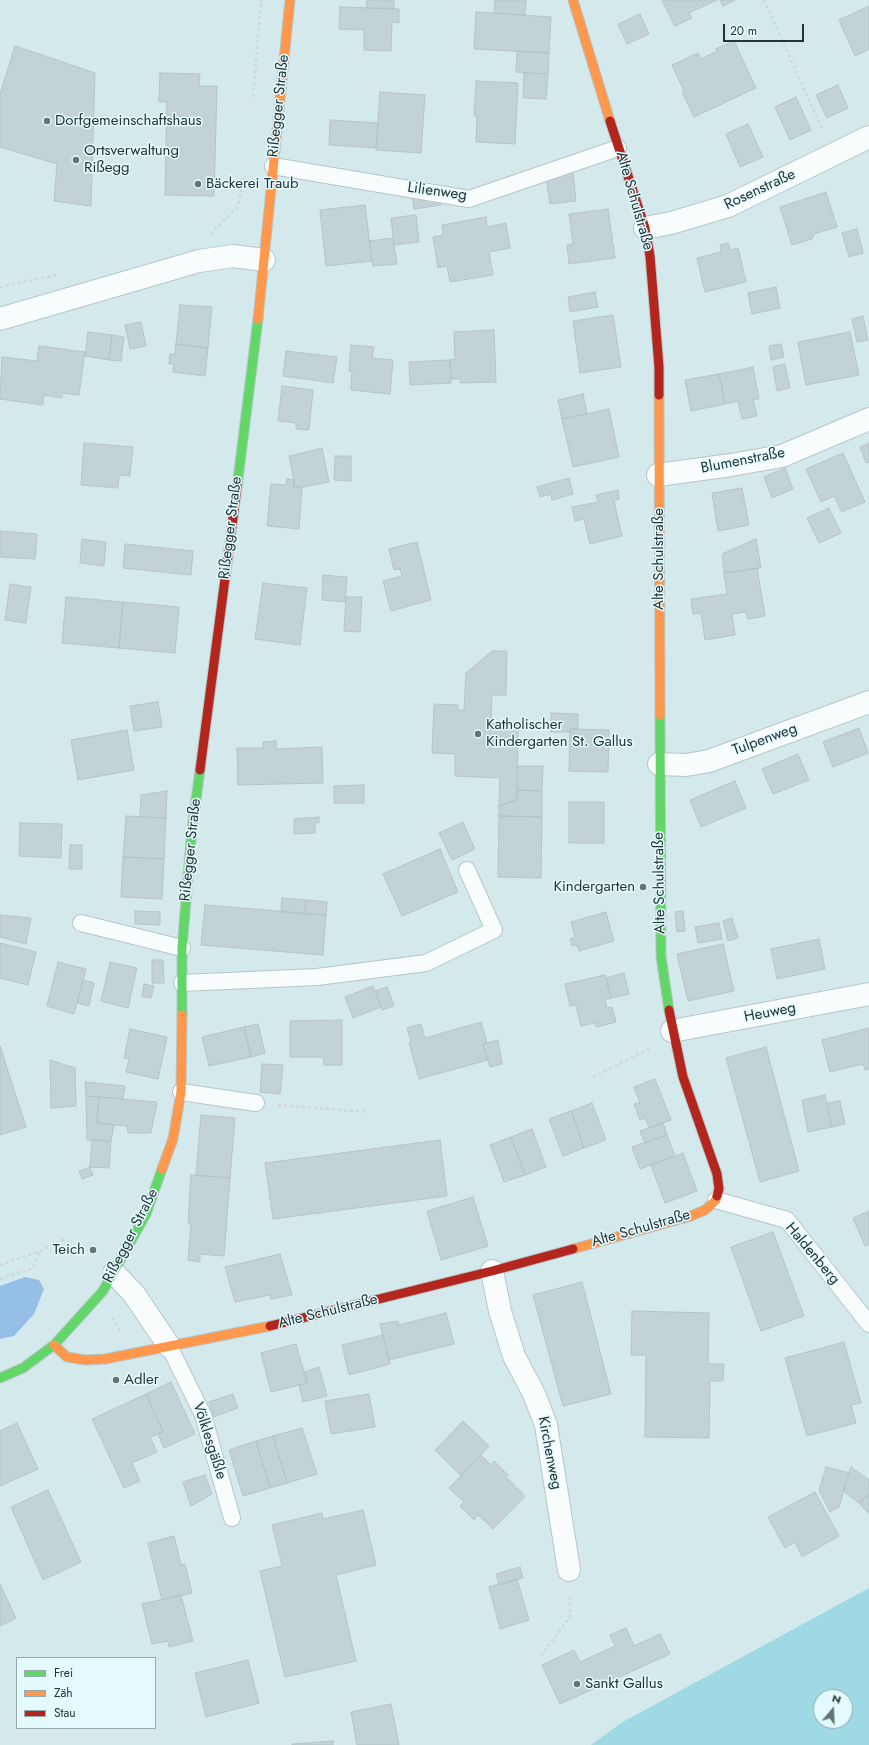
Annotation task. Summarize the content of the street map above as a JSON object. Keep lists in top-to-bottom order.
{
  "streets": {
    "street": [
      "Rißegger Straße",
      "Rosenstraße",
      "Alte Schulstraße",
      "Blumenstraße",
      "Tulpenweg",
      "Heuweg",
      "Kirchenweg"
    ],
    "lane": ["Lilienweg", "Haldenberg", "Völklesgäßle"]
  },
  "crossings": [
    ["Rißegger Straße", "Lilienweg"],
    ["Rißegger Straße", "Alte Schulstraße"],
    ["Rosenstraße", "Alte Schulstraße"],
    ["Lilienweg", "Alte Schulstraße"],
    ["Alte Schulstraße", "Blumenstraße"],
    ["Alte Schulstraße", "Tulpenweg"],
    ["Alte Schulstraße", "Heuweg"],
    ["Alte Schulstraße", "Haldenberg"],
    ["Alte Schulstraße", "Völklesgäßle"],
    ["Alte Schulstraße", "Kirchenweg"]
  ],
  "places": [
    "Dorfgemeinschaftshaus",
    "Ortsverwaltung Rißegg",
    "Bäckerei Traub",
    "Katholischer Kindergarten St. Gallus",
    "Kindergarten",
    "Teich",
    "Adler",
    "Sankt Gallus"
  ],
  "legend": ["Frei", "Zäh", "Stau"],
  "scale_bar": "20 m",
  "north": "top"
}
